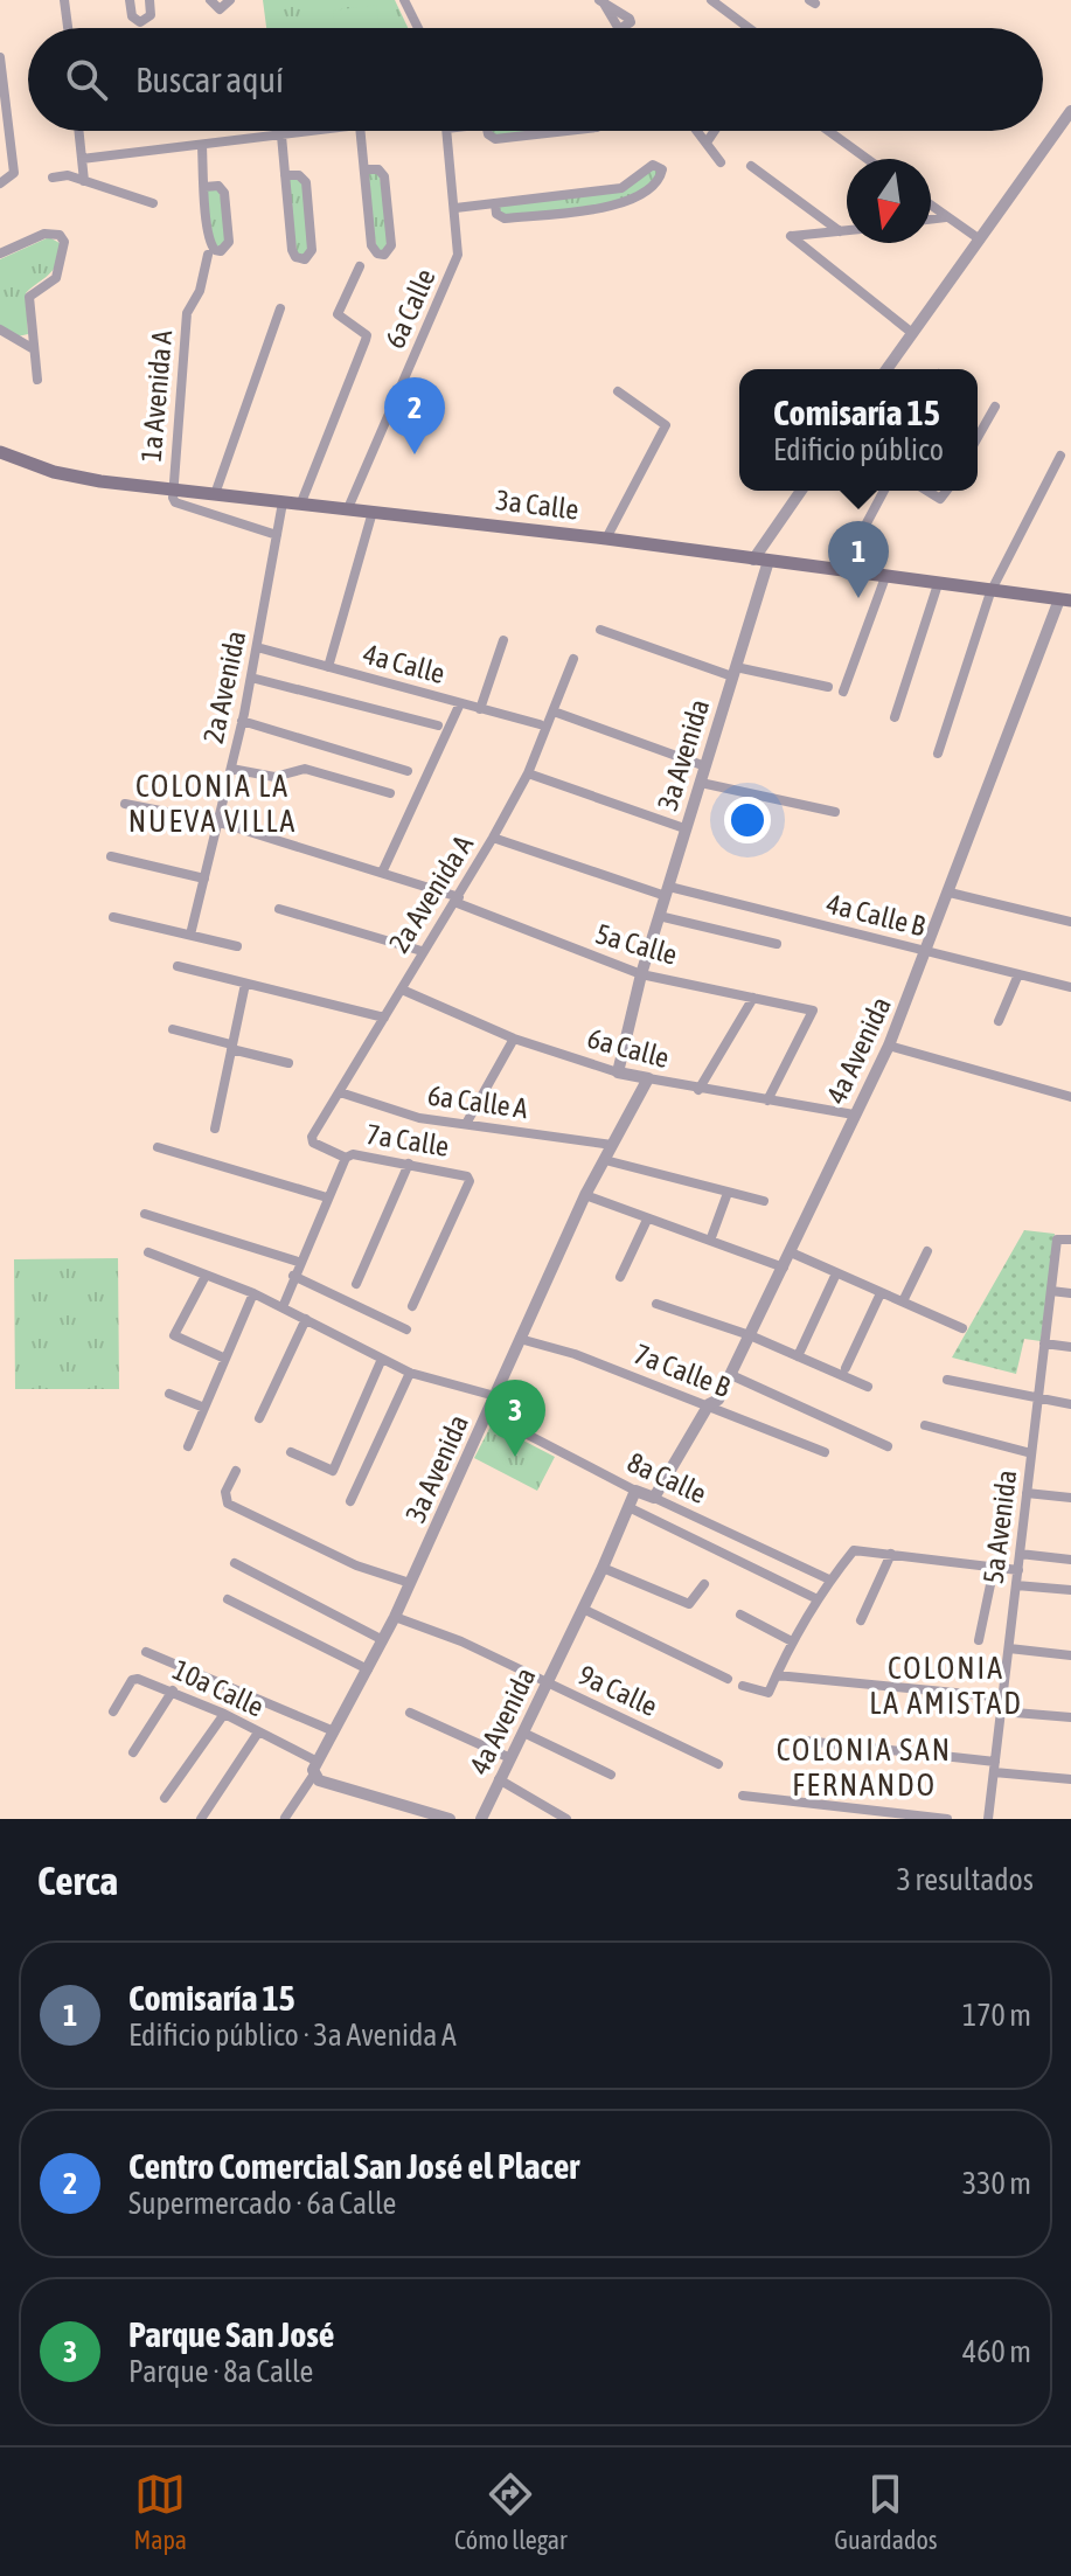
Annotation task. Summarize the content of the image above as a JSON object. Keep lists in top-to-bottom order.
{
  "streets": {
    "main road": ["3a Calle"],
    "street": [
      "6a Calle",
      "1a Avenida A",
      "4a Calle",
      "2a Avenida",
      "3a Avenida",
      "2a Avenida A",
      "4a Calle B",
      "5a Calle",
      "4a Avenida",
      "6a Calle A",
      "7a Calle",
      "7a Calle B",
      "8a Calle",
      "5a Avenida",
      "10a Calle",
      "9a Calle"
    ]
  },
  "crossings": [
    ["6a Calle", "3a Calle"],
    ["6a Calle", "3a Avenida"],
    ["6a Calle", "2a Avenida A"],
    ["6a Calle", "5a Calle"],
    ["6a Calle", "4a Avenida"],
    ["1a Avenida A", "3a Calle"],
    ["3a Calle", "2a Avenida"],
    ["3a Calle", "3a Avenida"],
    ["3a Calle", "4a Avenida"],
    ["4a Calle", "2a Avenida"],
    ["2a Avenida", "5a Calle"],
    ["3a Avenida", "4a Calle B"],
    ["3a Avenida", "5a Calle"],
    ["3a Avenida", "6a Calle A"],
    ["3a Avenida", "7a Calle B"],
    ["3a Avenida", "8a Calle"],
    ["3a Avenida", "10a Calle"],
    ["3a Avenida", "9a Calle"],
    ["2a Avenida A", "4a Calle B"],
    ["2a Avenida A", "5a Calle"],
    ["2a Avenida A", "6a Calle A"],
    ["2a Avenida A", "7a Calle"],
    ["4a Calle B", "4a Avenida"],
    ["4a Avenida", "7a Calle B"],
    ["4a Avenida", "8a Calle"],
    ["4a Avenida", "9a Calle"]
  ],
  "districts": ["COLONIA LA NUEVA VILLA", "COLONIA LA AMISTAD", "COLONIA SAN FERNANDO"],
  "north": "bottom",
  "page": {
    "search": "Buscar aquí",
    "popup": ["Comisaría 15", "Edificio público"],
    "pins": ["2", "1", "3"],
    "heading": ["Cerca", "3 resultados"],
    "list": [
      {
        "mark": "1",
        "name": "Comisaría 15",
        "note": "Edificio público · 3a Avenida A",
        "value": "170 m"
      },
      {
        "mark": "2",
        "name": "Centro Comercial San José el Placer",
        "note": "Supermercado · 6a Calle",
        "value": "330 m"
      },
      {
        "mark": "3",
        "name": "Parque San José",
        "note": "Parque · 8a Calle",
        "value": "460 m"
      }
    ],
    "nav": ["Mapa", "Cómo llegar", "Guardados"]
  }
}
